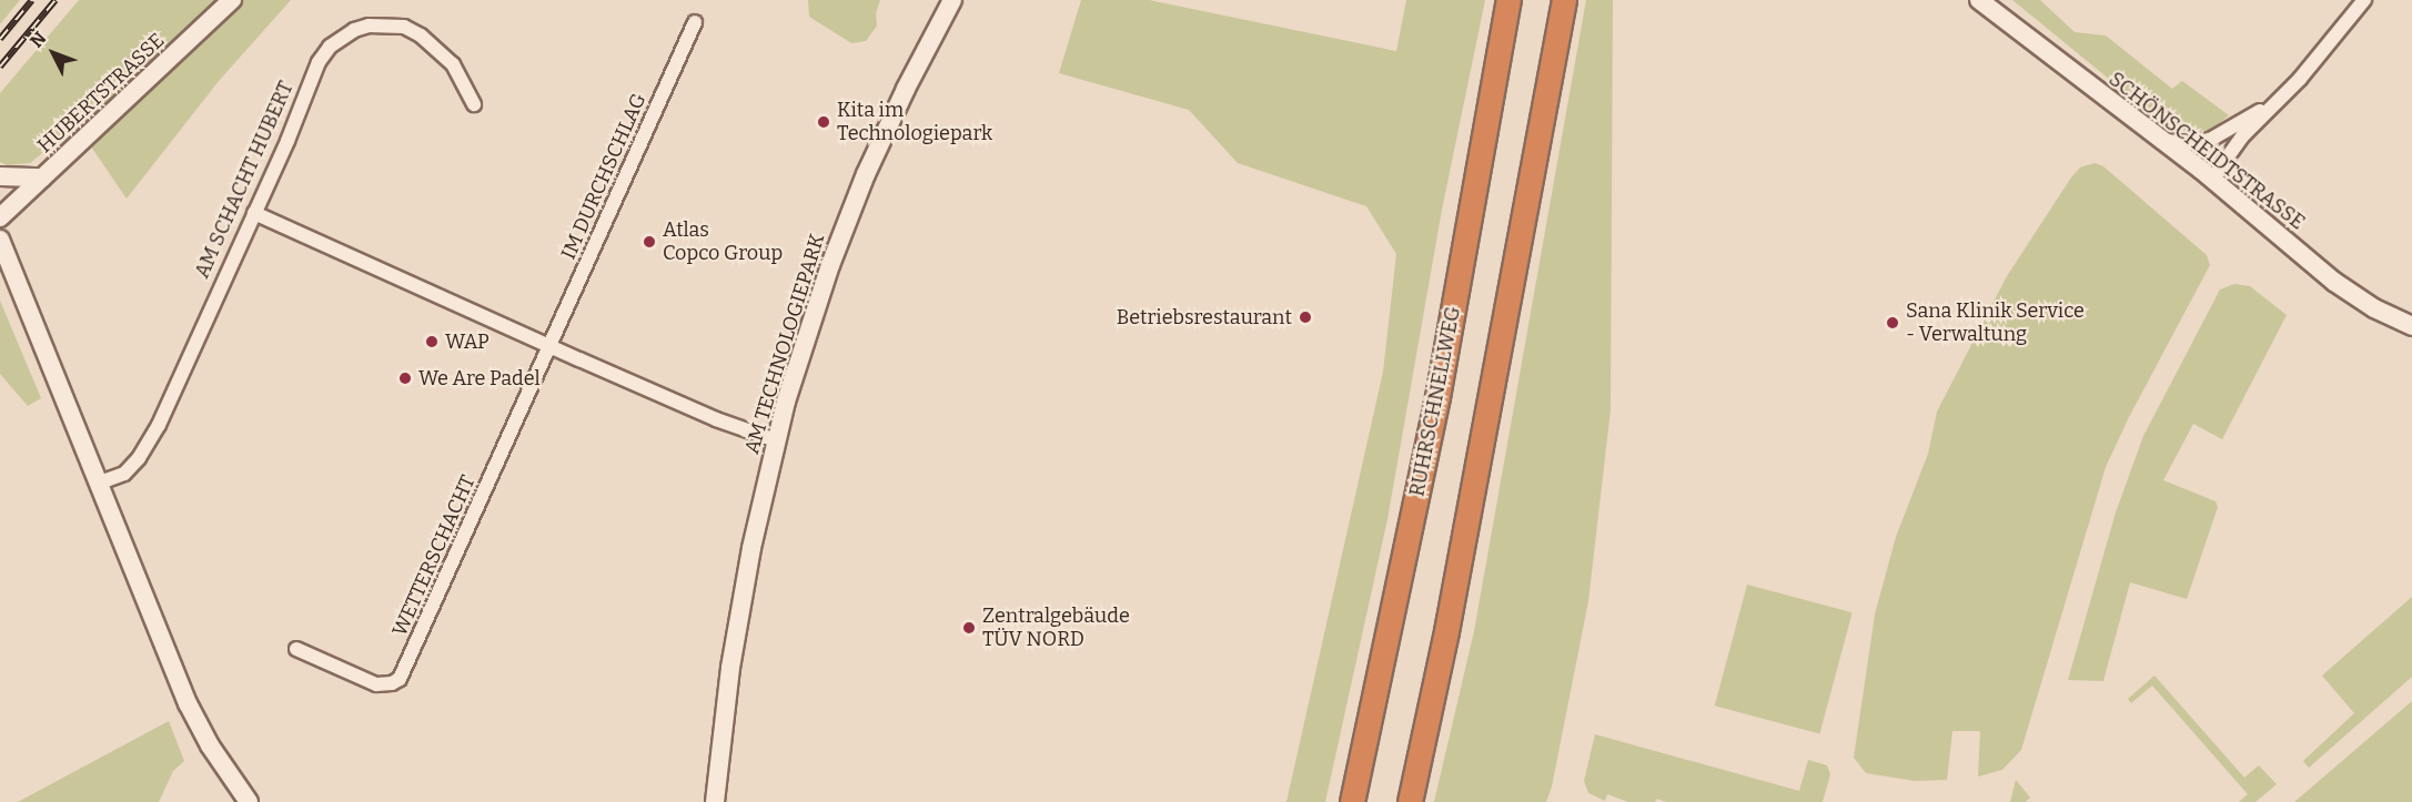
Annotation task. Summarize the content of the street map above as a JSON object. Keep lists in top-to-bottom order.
{
  "streets": {
    "highway": ["RUHRSCHNELLWEG"],
    "street": [
      "HUBERTSTRASSE",
      "SCHÖNSCHEIDTSTRASSE",
      "IM DURCHSCHLAG",
      "AM SCHACHT HUBERT",
      "AM TECHNOLOGIEPARK",
      "WETTERSCHACHT"
    ]
  },
  "crossings": [
    ["IM DURCHSCHLAG", "WETTERSCHACHT"]
  ],
  "places": [
    "Kita im Technologiepark",
    "Atlas Copco Group",
    "Betriebsrestaurant",
    "Sana Klinik Service - Verwaltung",
    "WAP",
    "We Are Padel",
    "Zentralgebäude TÜV NORD"
  ],
  "north": "top left"
}
